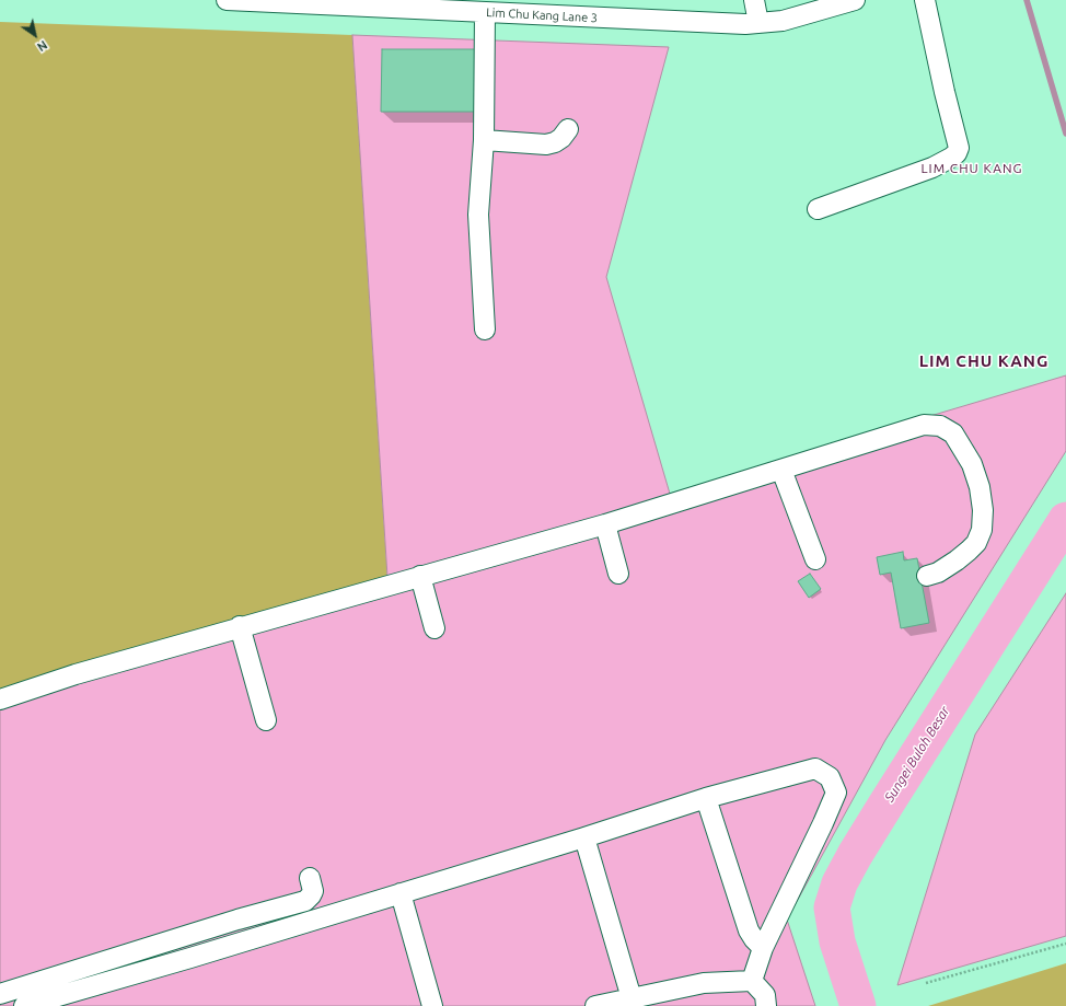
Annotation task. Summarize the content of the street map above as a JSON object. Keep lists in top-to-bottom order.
{
  "streets": {
    "street": ["Lim Chu Kang Lane 3"]
  },
  "districts": ["LIM CHU KANG", "LIM CHU KANG"],
  "water": ["Sungei Buloh Besar"],
  "north": "bottom right"
}
